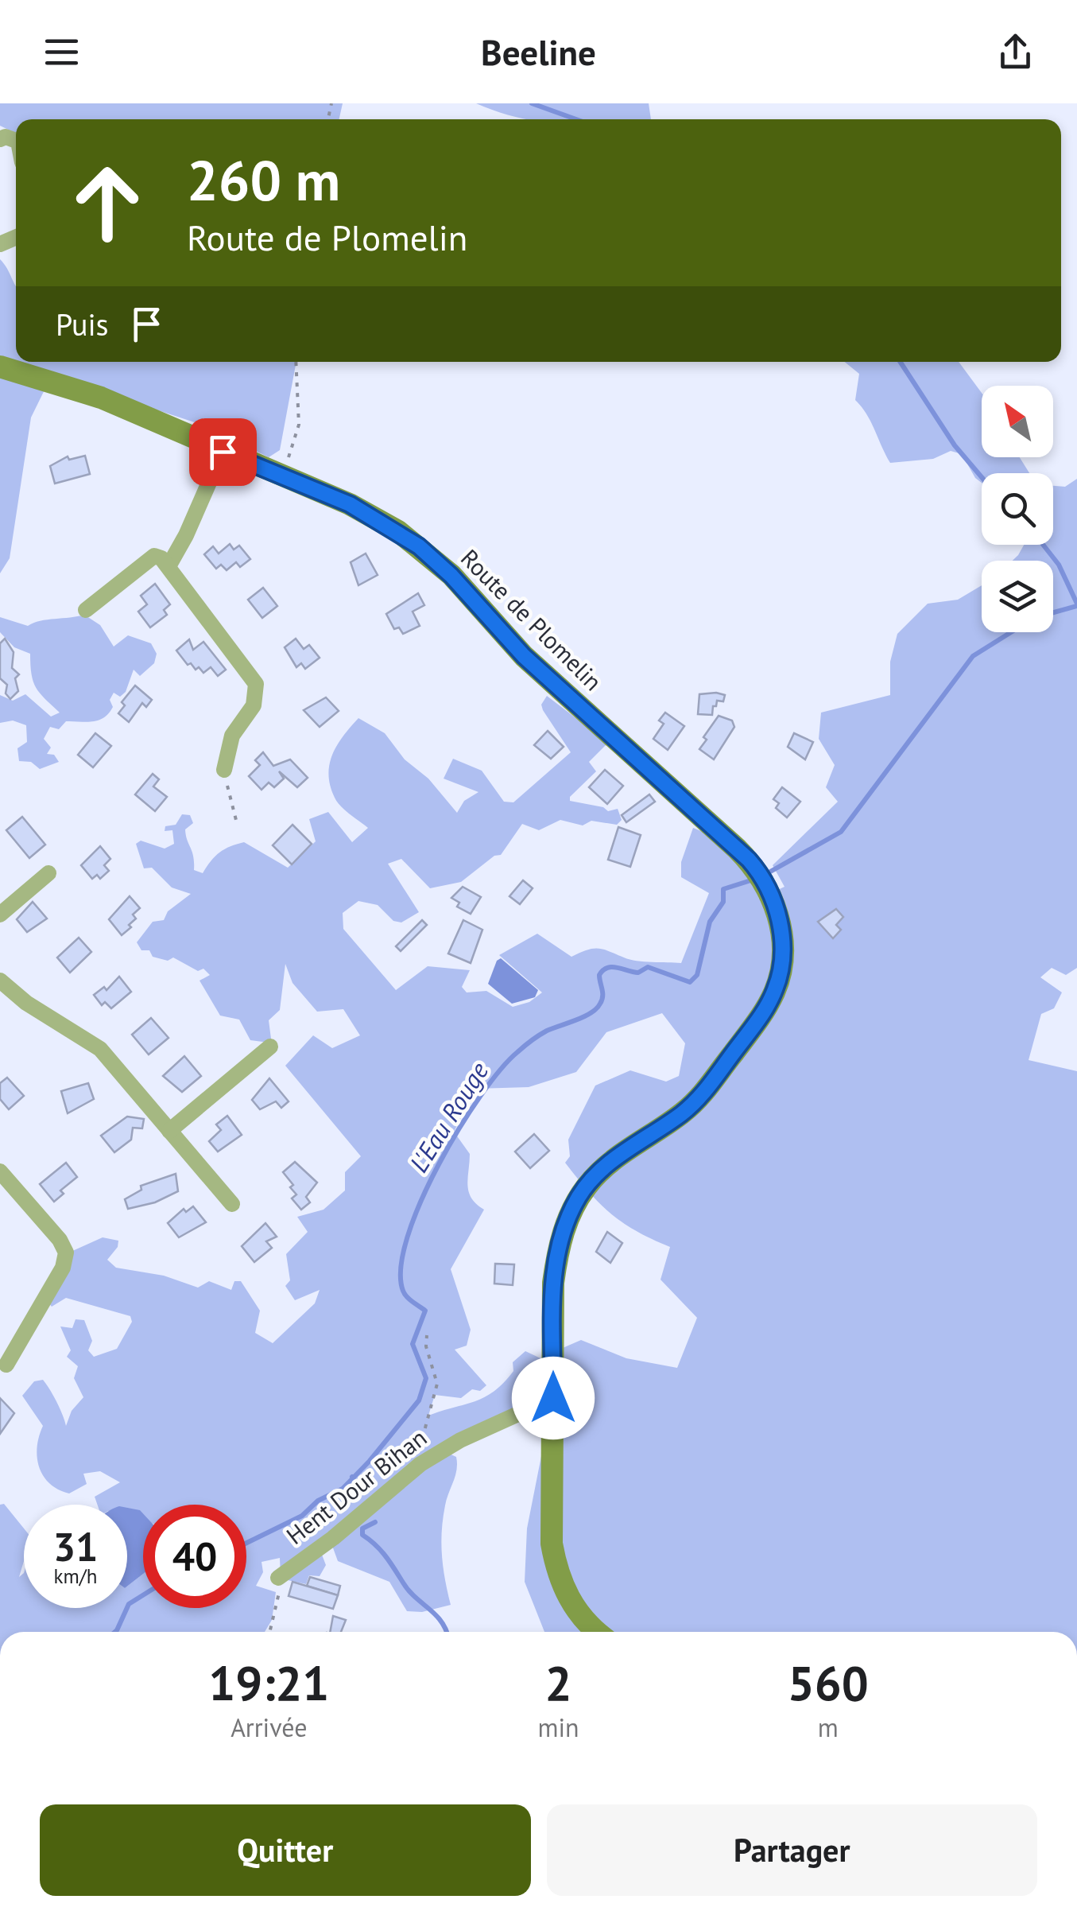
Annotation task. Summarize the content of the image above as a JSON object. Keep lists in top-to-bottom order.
{
  "streets": {
    "street": ["Route de Plomelin", "Hent Dour Bihan"]
  },
  "crossings": [
    ["Route de Plomelin", "Hent Dour Bihan"]
  ],
  "water": ["L'Eau Rouge"],
  "north": "top left",
  "page": {
    "header": "Beeline",
    "turn": ["260 m", "Route de Plomelin"],
    "then": "Puis",
    "speed": "31 km/h",
    "limit": "40",
    "eta": [
      "19:21",
      "Arrivée",
      "2",
      "min",
      "560",
      "m"
    ],
    "buttons": ["Quitter", "Partager"]
  }
}
